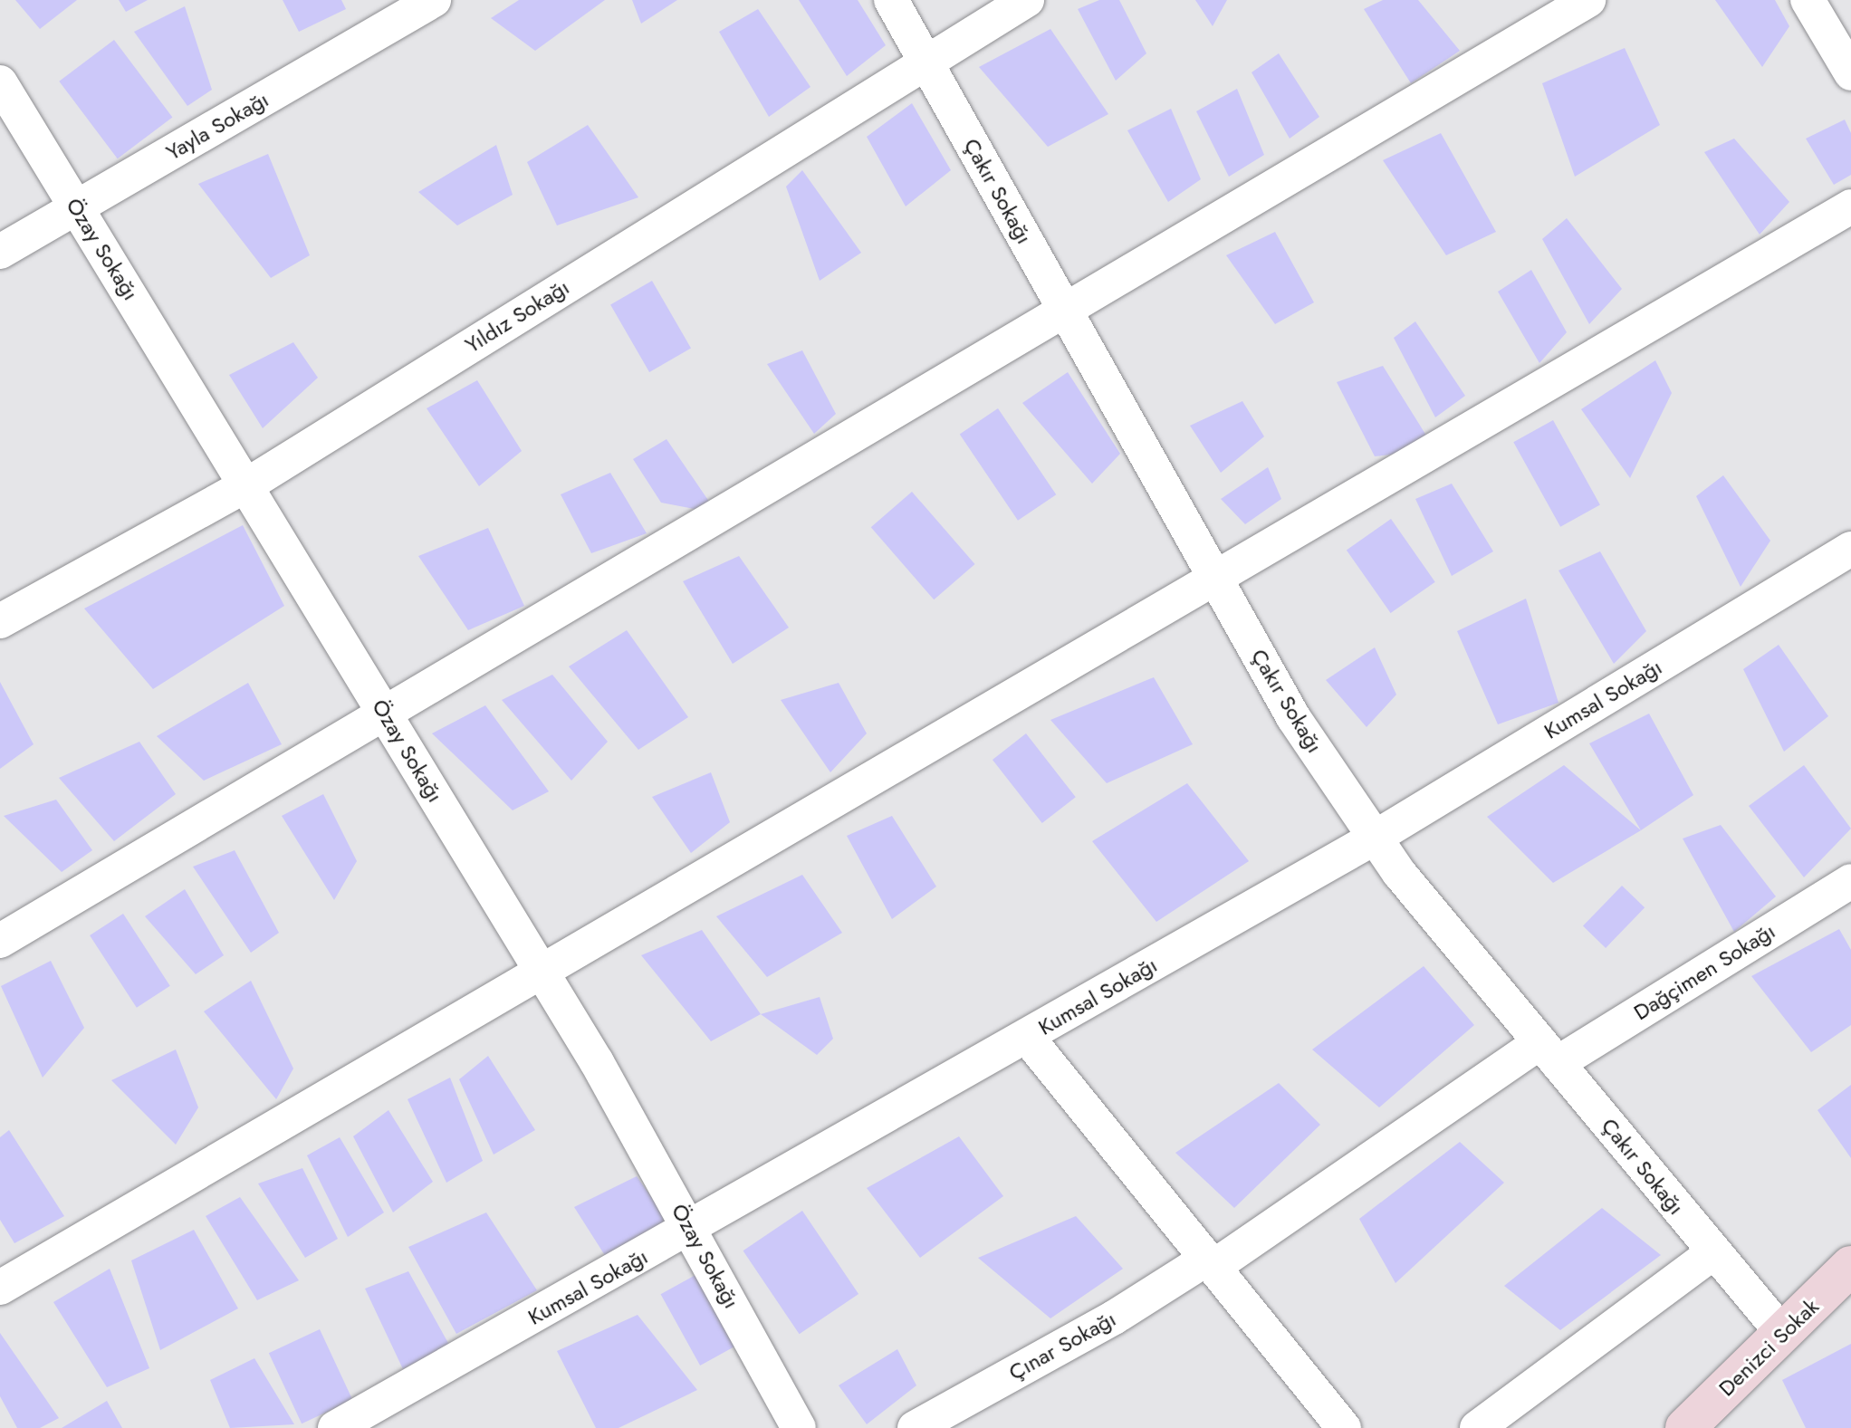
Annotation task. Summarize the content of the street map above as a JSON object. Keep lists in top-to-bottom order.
{
  "streets": {
    "street": [
      "Yayla Sokağı",
      "Çakır Sokağı",
      "Özay Sokağı",
      "Yıldız Sokağı",
      "Kumsal Sokağı",
      "Dağçimen Sokağı",
      "Çınar Sokağı",
      "Denizci Sokak"
    ]
  },
  "crossings": [
    ["Yayla Sokağı", "Özay Sokağı"],
    ["Çakır Sokağı", "Yıldız Sokağı"],
    ["Çakır Sokağı", "Kumsal Sokağı"],
    ["Çakır Sokağı", "Dağçimen Sokağı"],
    ["Çakır Sokağı", "Denizci Sokak"],
    ["Özay Sokağı", "Yıldız Sokağı"],
    ["Özay Sokağı", "Kumsal Sokağı"],
    ["Dağçimen Sokağı", "Çınar Sokağı"]
  ]
}
